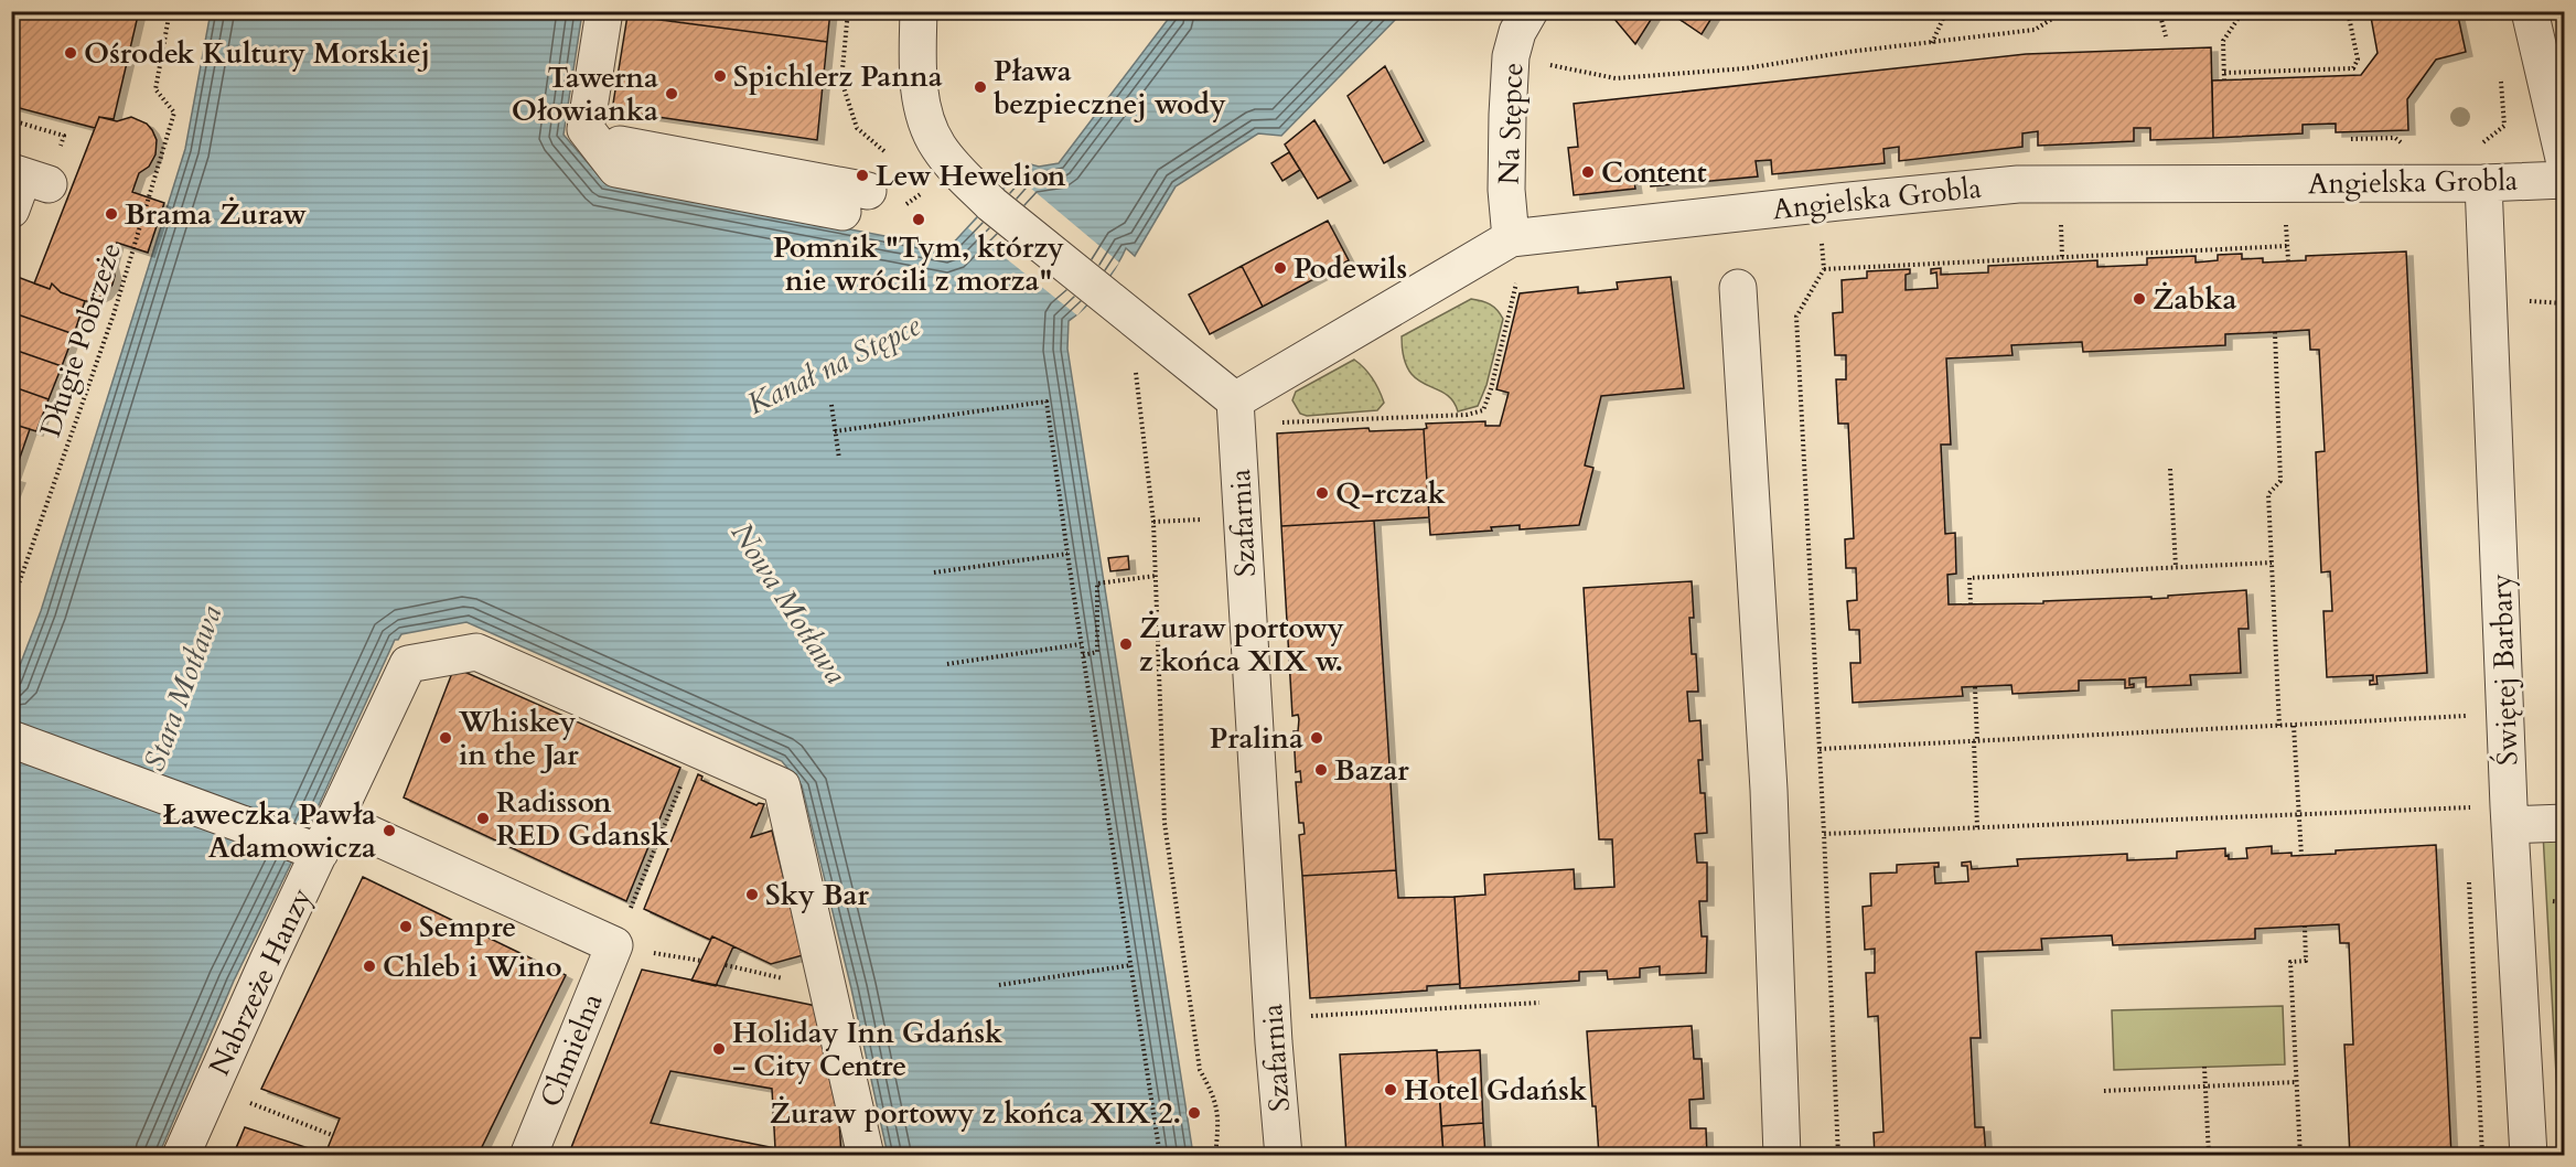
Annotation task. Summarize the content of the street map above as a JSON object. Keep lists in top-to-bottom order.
{
  "streets": {
    "street": [
      "Na Stępce",
      "Angielska Grobla",
      "Szafarnia",
      "Świętej Barbary",
      "Nabrzeże Hanzy",
      "Chmielna"
    ],
    "path": ["Długie Pobrzeże"]
  },
  "crossings": [
    ["Na Stępce", "Angielska Grobla"],
    ["Angielska Grobla", "Szafarnia"],
    ["Angielska Grobla", "Świętej Barbary"]
  ],
  "water": ["Kanał na Stępce", "Nowa Motława", "Stara Motława"],
  "places": [
    "Ośrodek Kultury Morskiej",
    "Spichlerz Panna",
    "Pława bezpiecznej wody",
    "Tawerna Ołowianka",
    "Content",
    "Lew Hewelion",
    "Brama Żuraw",
    "Pomnik \"Tym, którzy nie wrócili z morza\"",
    "Podewils",
    "Żabka",
    "Q-rczak",
    "Żuraw portowy z końca XIX w.",
    "Whiskey in the Jar",
    "Pralina",
    "Bazar",
    "Radisson RED Gdansk",
    "Ławeczka Pawła Adamowicza",
    "Sky Bar",
    "Sempre",
    "Chleb i Wino",
    "Holiday Inn Gdańsk - City Centre",
    "Hotel Gdańsk",
    "Żuraw portowy z końca XIX 2."
  ]
}
